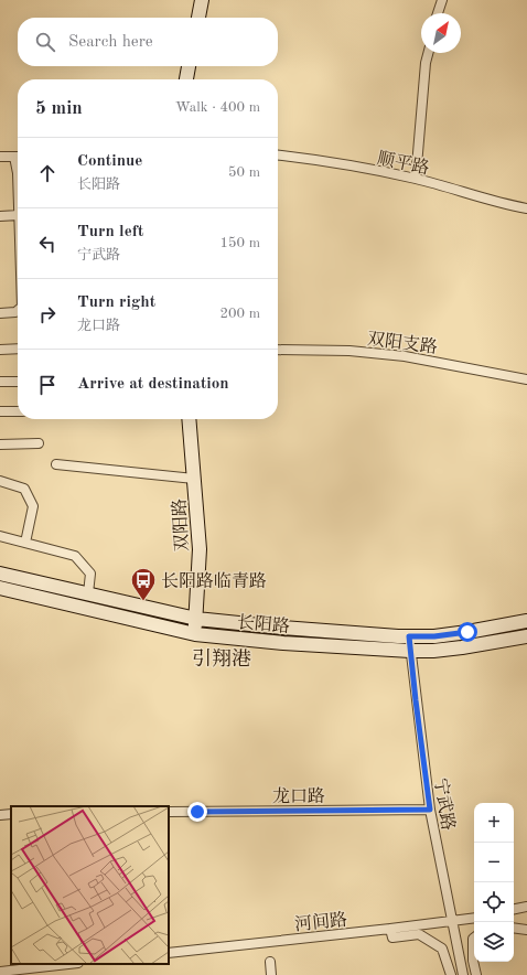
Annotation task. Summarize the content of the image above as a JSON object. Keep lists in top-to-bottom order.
{
  "streets": {
    "main road": ["双阳路", "长阳路"],
    "street": [
      "顺平路",
      "双阳支路",
      "龙口路",
      "宁武路",
      "河间路"
    ]
  },
  "crossings": [
    ["双阳路", "长阳路"],
    ["长阳路", "宁武路"],
    ["龙口路", "宁武路"],
    ["宁武路", "河间路"]
  ],
  "districts": ["引翔港"],
  "places": {
    "bus stop": ["长阳路临青路"]
  },
  "north": "top right",
  "page": {
    "search": "Search here",
    "heading": ["5 min", "Walk · 400 m"],
    "list": [
      ["Continue", "长阳路", "50 m"],
      ["Turn left", "宁武路", "150 m"],
      ["Turn right", "龙口路", "200 m"],
      "Arrive at destination"
    ],
    "map_buttons": ["+", "−"]
  }
}
